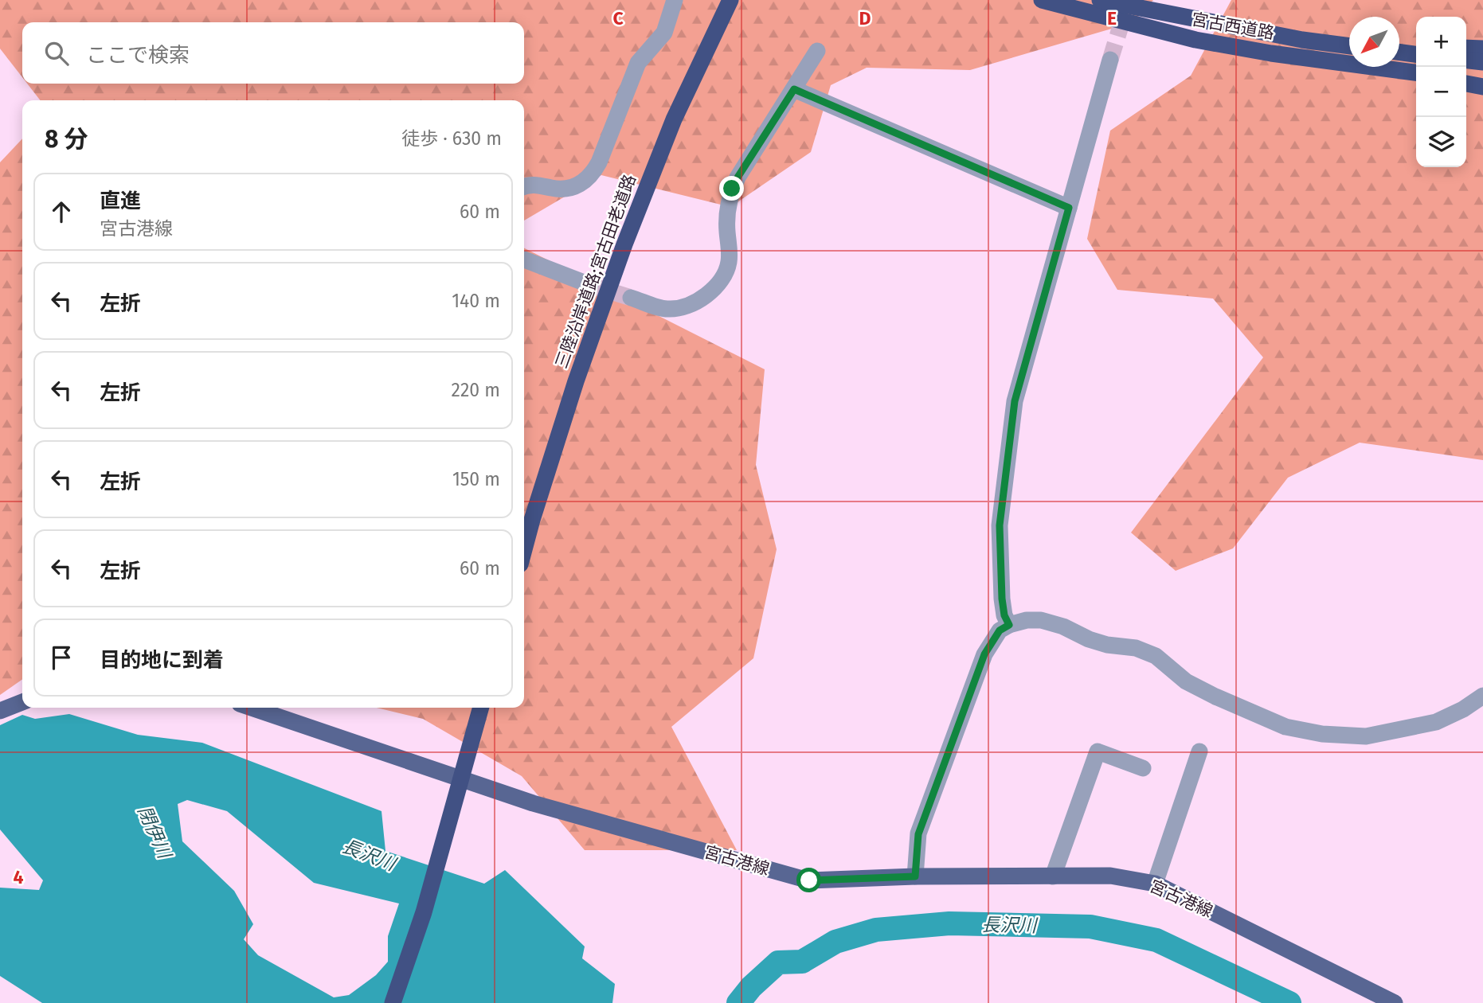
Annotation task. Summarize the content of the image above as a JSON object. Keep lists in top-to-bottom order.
{
  "streets": {
    "highway": ["宮古西道路", "三陸沿岸道路;宮古田老道路"],
    "main road": ["宮古港線"]
  },
  "water": ["閉伊川", "長沢川"],
  "north": "bottom left",
  "page": {
    "map_buttons": ["+", "−"],
    "search": "ここで検索",
    "heading": ["8 分", "徒歩 · 630 m"],
    "list": [
      ["直進", "宮古港線", "60 m"],
      ["左折", "140 m"],
      ["左折", "220 m"],
      ["左折", "150 m"],
      ["左折", "60 m"],
      "目的地に到着"
    ]
  },
  "grid": {
    "columns": ["C", "D", "E"],
    "rows": ["4"]
  }
}
